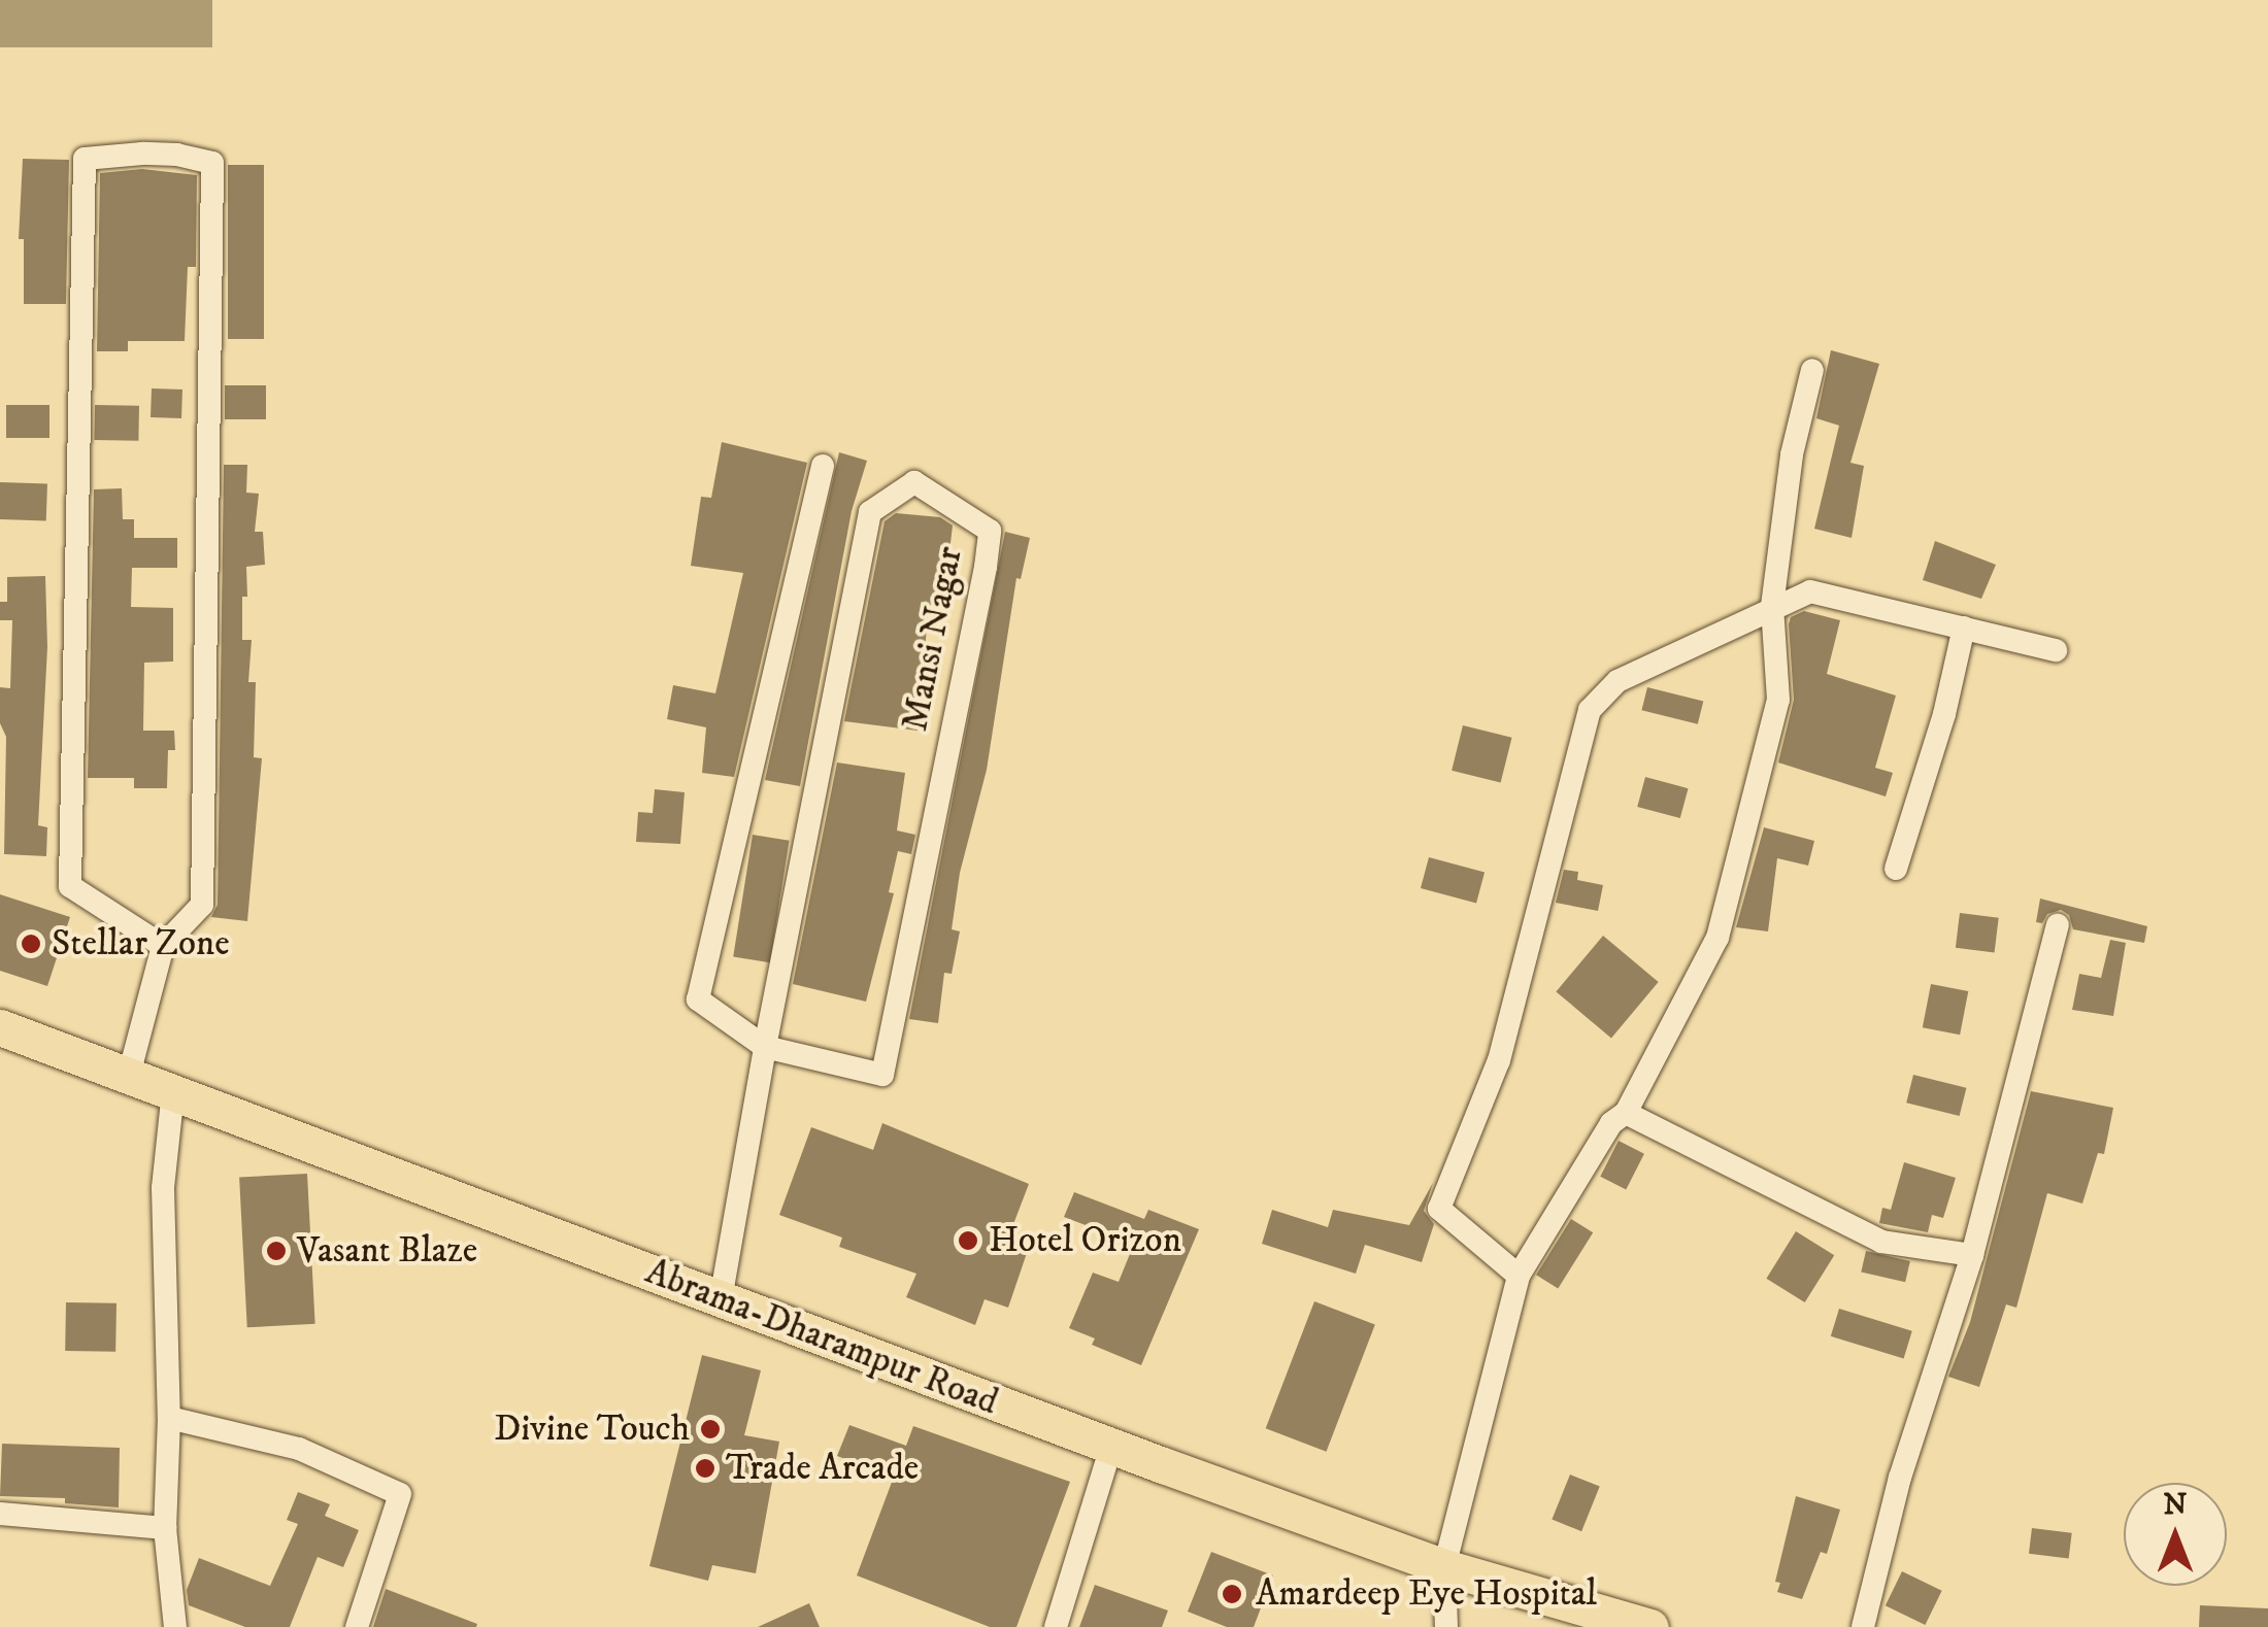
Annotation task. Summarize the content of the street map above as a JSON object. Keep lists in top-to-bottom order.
{
  "streets": {
    "main road": ["Abrama-Dharampur Road"],
    "street": ["Mansi Nagar"]
  },
  "crossings": [
    ["Mansi Nagar", "Abrama-Dharampur Road"]
  ],
  "places": [
    "Stellar Zone",
    "Hotel Orizon",
    "Vasant Blaze",
    "Divine Touch",
    "Trade Arcade",
    "Amardeep Eye Hospital"
  ],
  "north": "top"
}
